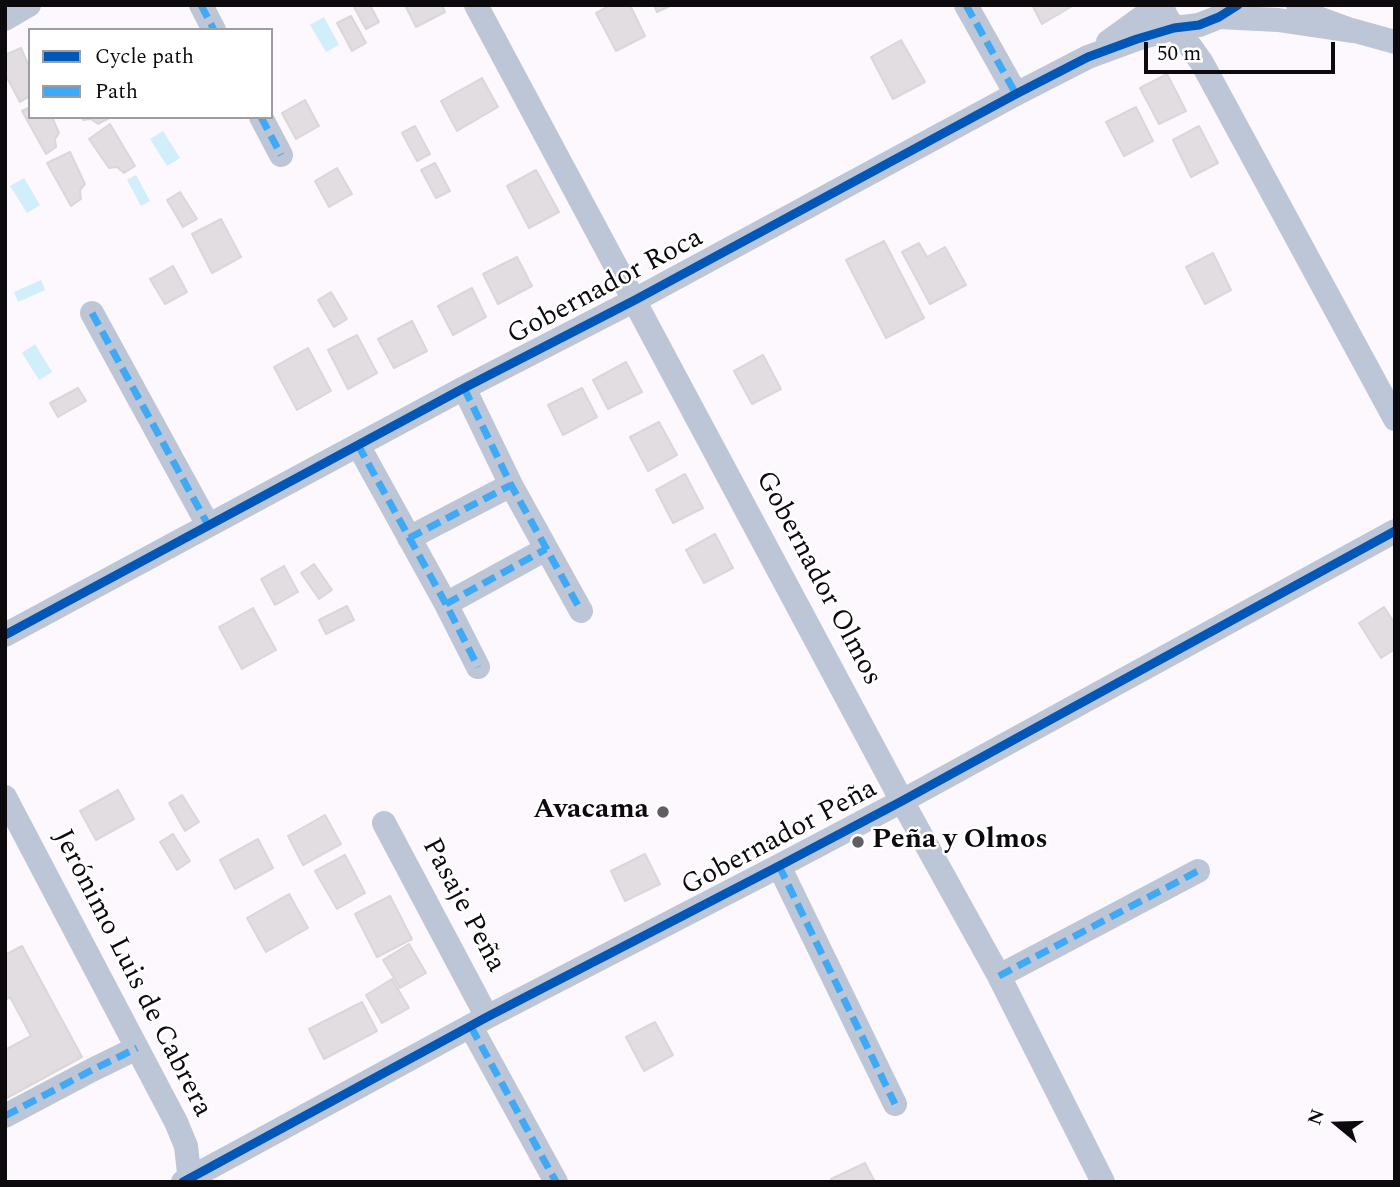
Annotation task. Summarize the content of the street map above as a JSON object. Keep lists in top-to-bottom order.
{
  "streets": {
    "street": [
      "Gobernador Roca",
      "Gobernador Olmos",
      "Gobernador Peña",
      "Pasaje Peña",
      "Jerónimo Luis de Cabrera"
    ]
  },
  "crossings": [
    ["Gobernador Roca", "Gobernador Olmos"],
    ["Gobernador Olmos", "Gobernador Peña"],
    ["Gobernador Peña", "Pasaje Peña"],
    ["Gobernador Peña", "Jerónimo Luis de Cabrera"]
  ],
  "places": ["Avacama", "Peña y Olmos"],
  "legend": ["Cycle path", "Path"],
  "scale_bar": "50 m",
  "north": "left"
}
